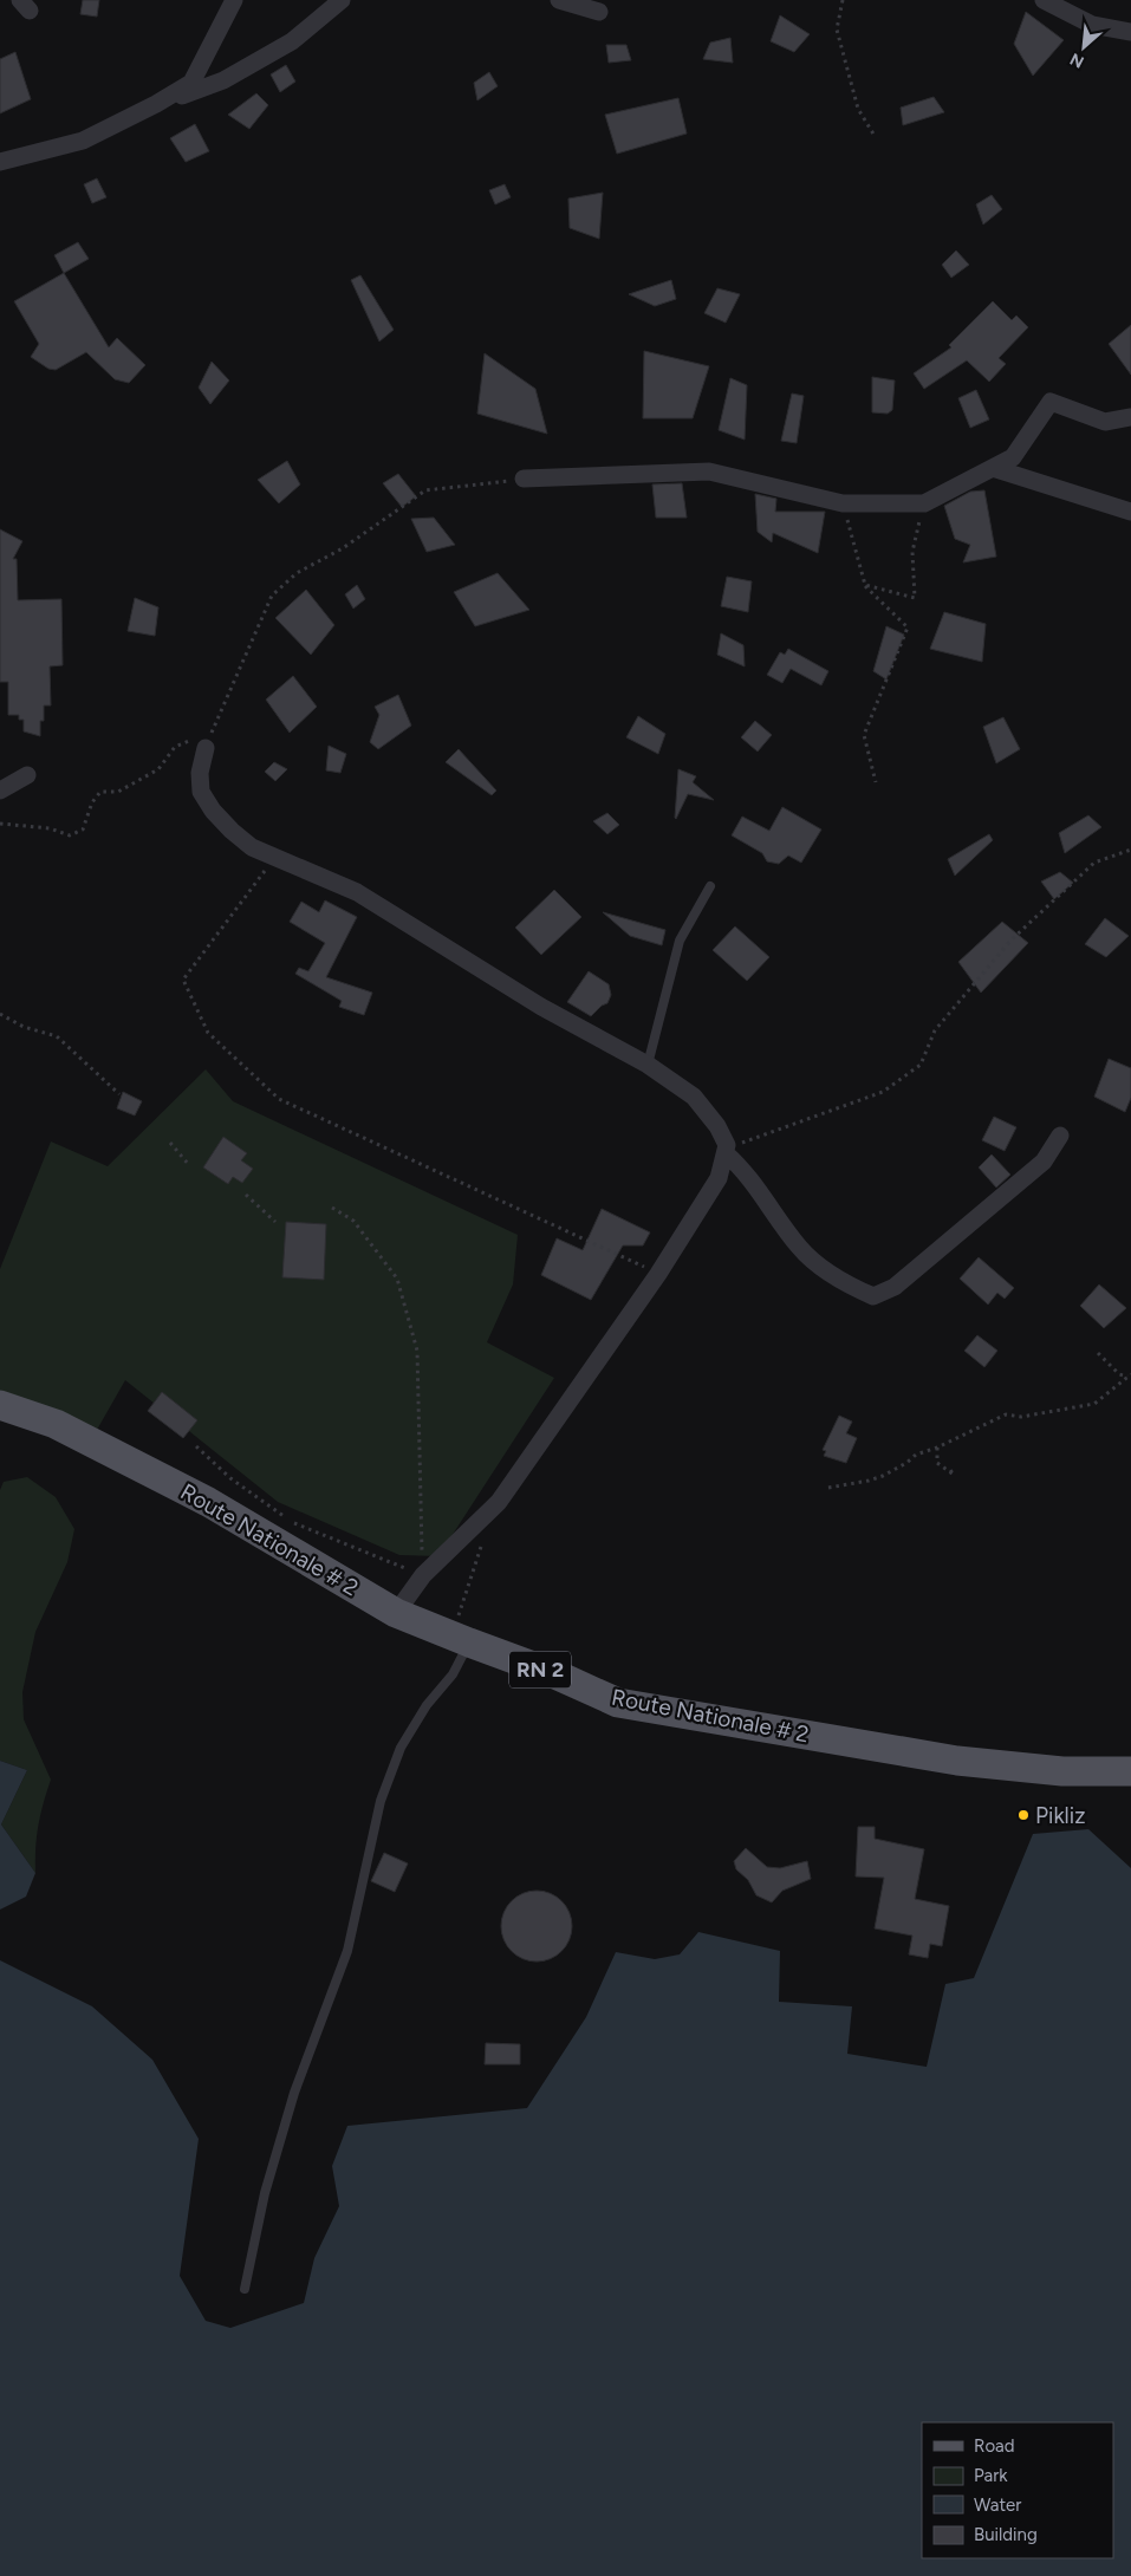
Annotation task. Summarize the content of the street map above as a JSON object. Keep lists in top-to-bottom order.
{
  "streets": {
    "main road": ["Route Nationale # 2", "RN 2"]
  },
  "places": ["Pikliz"],
  "legend": [
    "Road",
    "Park",
    "Water",
    "Building"
  ],
  "north": "bottom left"
}
